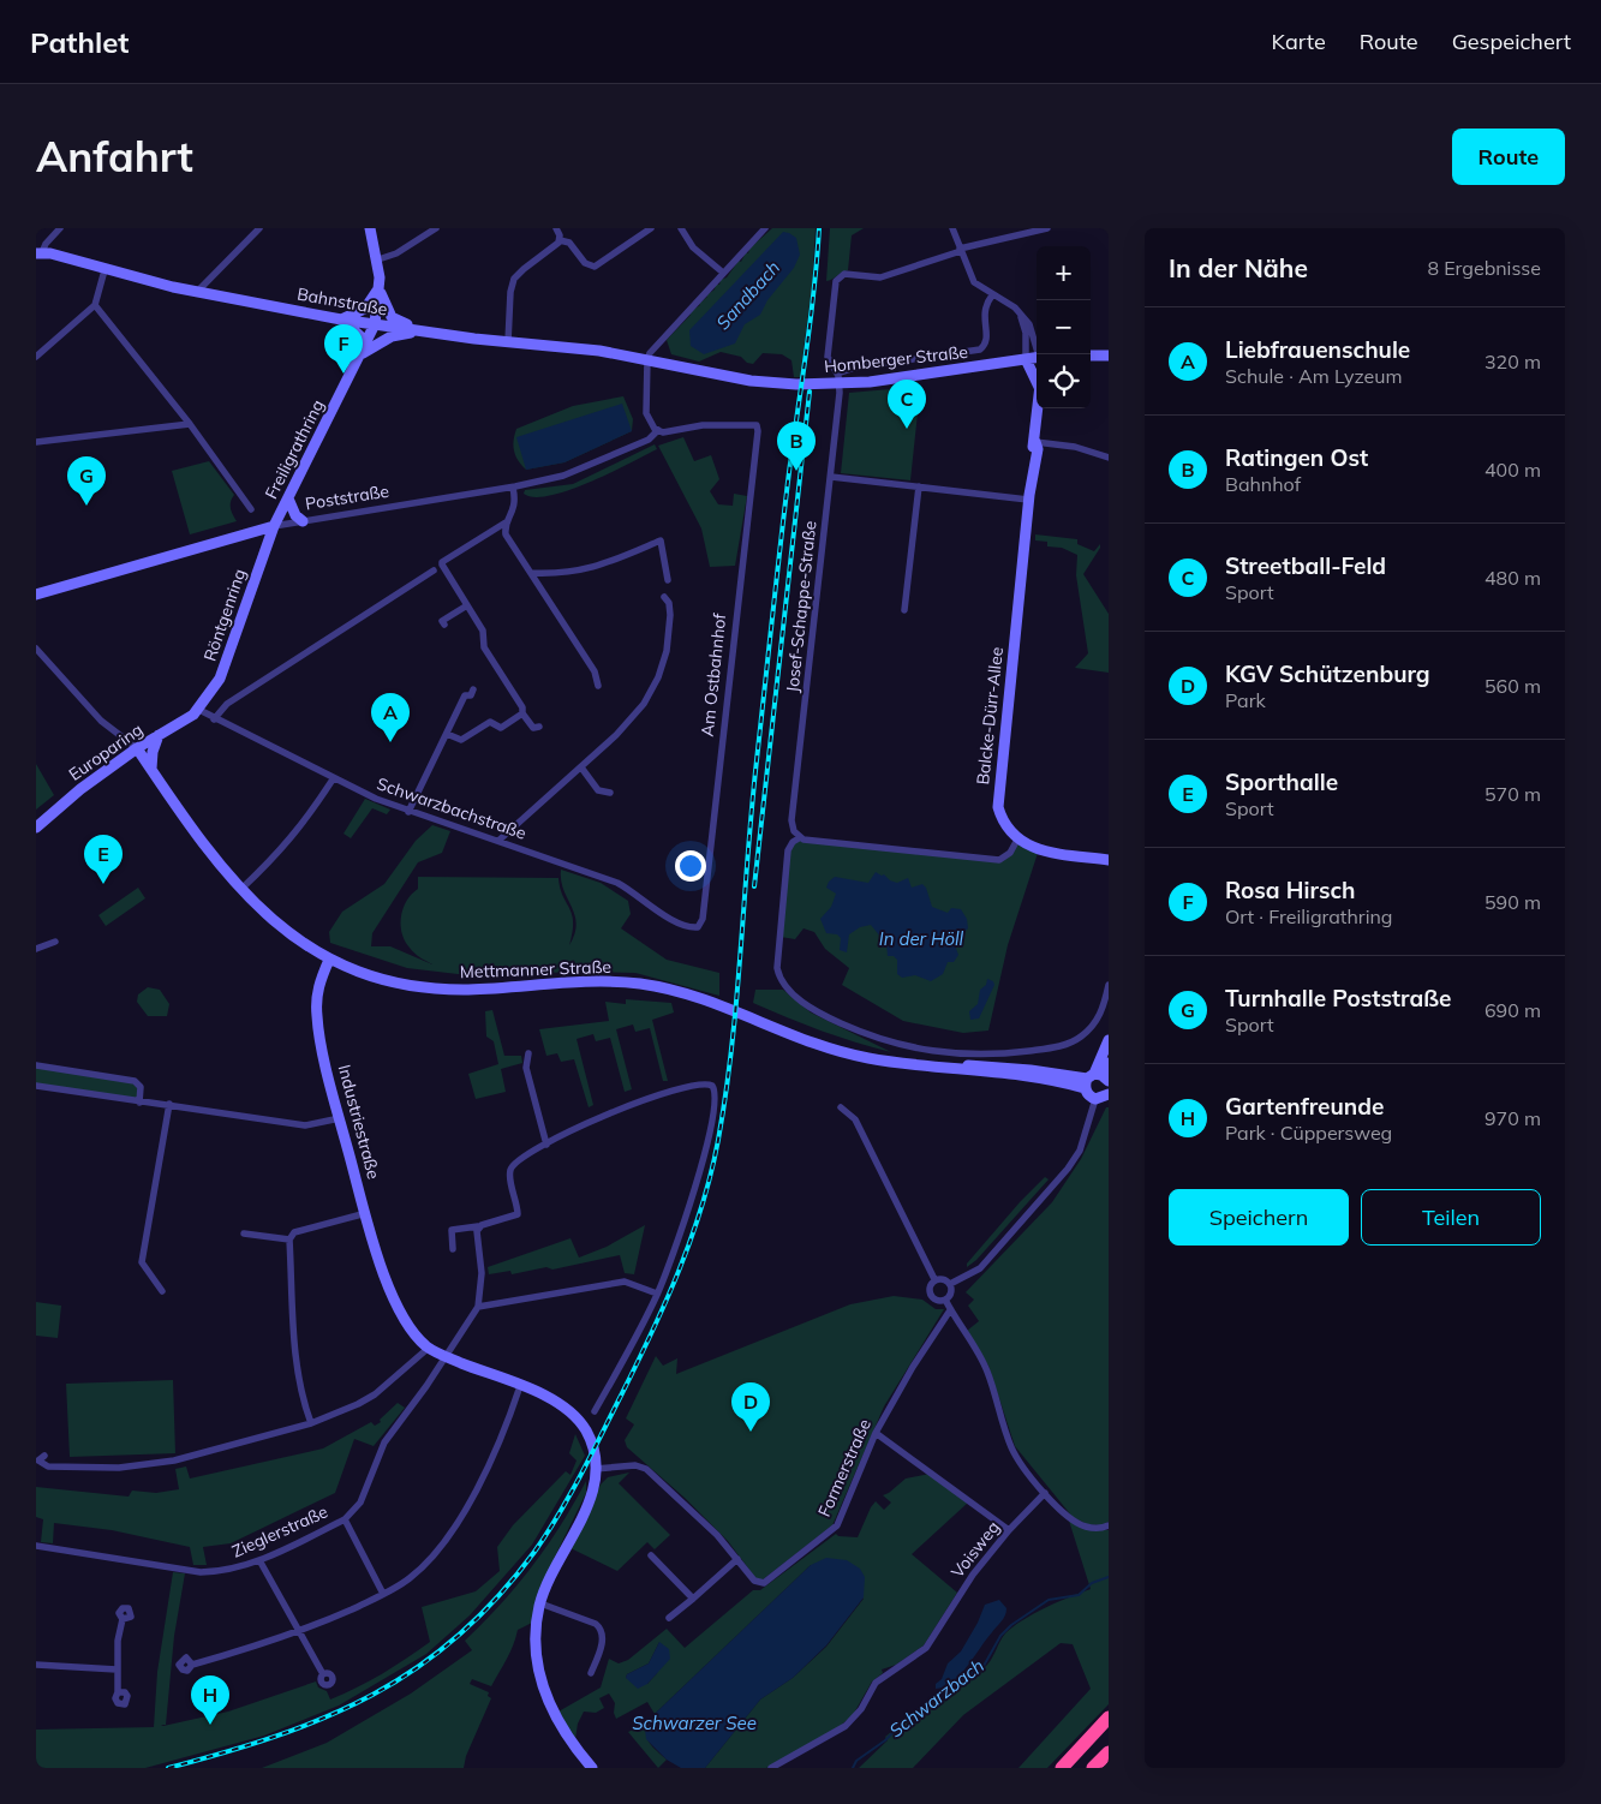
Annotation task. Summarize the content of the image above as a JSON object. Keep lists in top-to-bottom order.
{
  "streets": {
    "main road": [
      "Bahnstraße",
      "Homberger Straße",
      "Freiligrathring",
      "Poststraße",
      "Röntgenring",
      "Balcke-Dürr-Allee",
      "Europaring",
      "Mettmanner Straße",
      "Industriestraße"
    ],
    "street": [
      "Josef-Schappe-Straße",
      "Am Ostbahnhof",
      "Schwarzbachstraße",
      "Formerstraße",
      "Zieglerstraße",
      "Voisweg"
    ]
  },
  "crossings": [
    ["Bahnstraße", "Homberger Straße"],
    ["Bahnstraße", "Freiligrathring"],
    ["Homberger Straße", "Josef-Schappe-Straße"],
    ["Homberger Straße", "Balcke-Dürr-Allee"],
    ["Freiligrathring", "Poststraße"],
    ["Freiligrathring", "Röntgenring"],
    ["Poststraße", "Röntgenring"],
    ["Poststraße", "Am Ostbahnhof"],
    ["Röntgenring", "Europaring"],
    ["Röntgenring", "Schwarzbachstraße"],
    ["Am Ostbahnhof", "Schwarzbachstraße"],
    ["Europaring", "Schwarzbachstraße"],
    ["Mettmanner Straße", "Industriestraße"],
    ["Industriestraße", "Formerstraße"],
    ["Industriestraße", "Zieglerstraße"]
  ],
  "water": [
    "Sandbach",
    "In der Höll",
    "Schwarzbach",
    "Schwarzer See"
  ],
  "page": {
    "header": "Pathlet",
    "nav": ["Karte", "Route", "Gespeichert"],
    "buttons": [
      "Route",
      ["Speichern", "Teilen"]
    ],
    "title": "Anfahrt",
    "heading": ["In der Nähe", "8 Ergebnisse"],
    "map_buttons": ["+", "−"],
    "list": [
      {
        "mark": "A",
        "name": "Liebfrauenschule",
        "note": "Schule · Am Lyzeum",
        "value": "320 m"
      },
      {
        "mark": "B",
        "name": "Ratingen Ost",
        "note": "Bahnhof",
        "value": "400 m"
      },
      {
        "mark": "C",
        "name": "Streetball-Feld",
        "note": "Sport",
        "value": "480 m"
      },
      {
        "mark": "D",
        "name": "KGV Schützenburg",
        "note": "Park",
        "value": "560 m"
      },
      {
        "mark": "E",
        "name": "Sporthalle",
        "note": "Sport",
        "value": "570 m"
      },
      {
        "mark": "F",
        "name": "Rosa Hirsch",
        "note": "Ort · Freiligrathring",
        "value": "590 m"
      },
      {
        "mark": "G",
        "name": "Turnhalle Poststraße",
        "note": "Sport",
        "value": "690 m"
      },
      {
        "mark": "H",
        "name": "Gartenfreunde",
        "note": "Park · Cüppersweg",
        "value": "970 m"
      }
    ],
    "pins": [
      "F",
      "C",
      "B",
      "G",
      "A",
      "E",
      "D",
      "H"
    ]
  }
}
